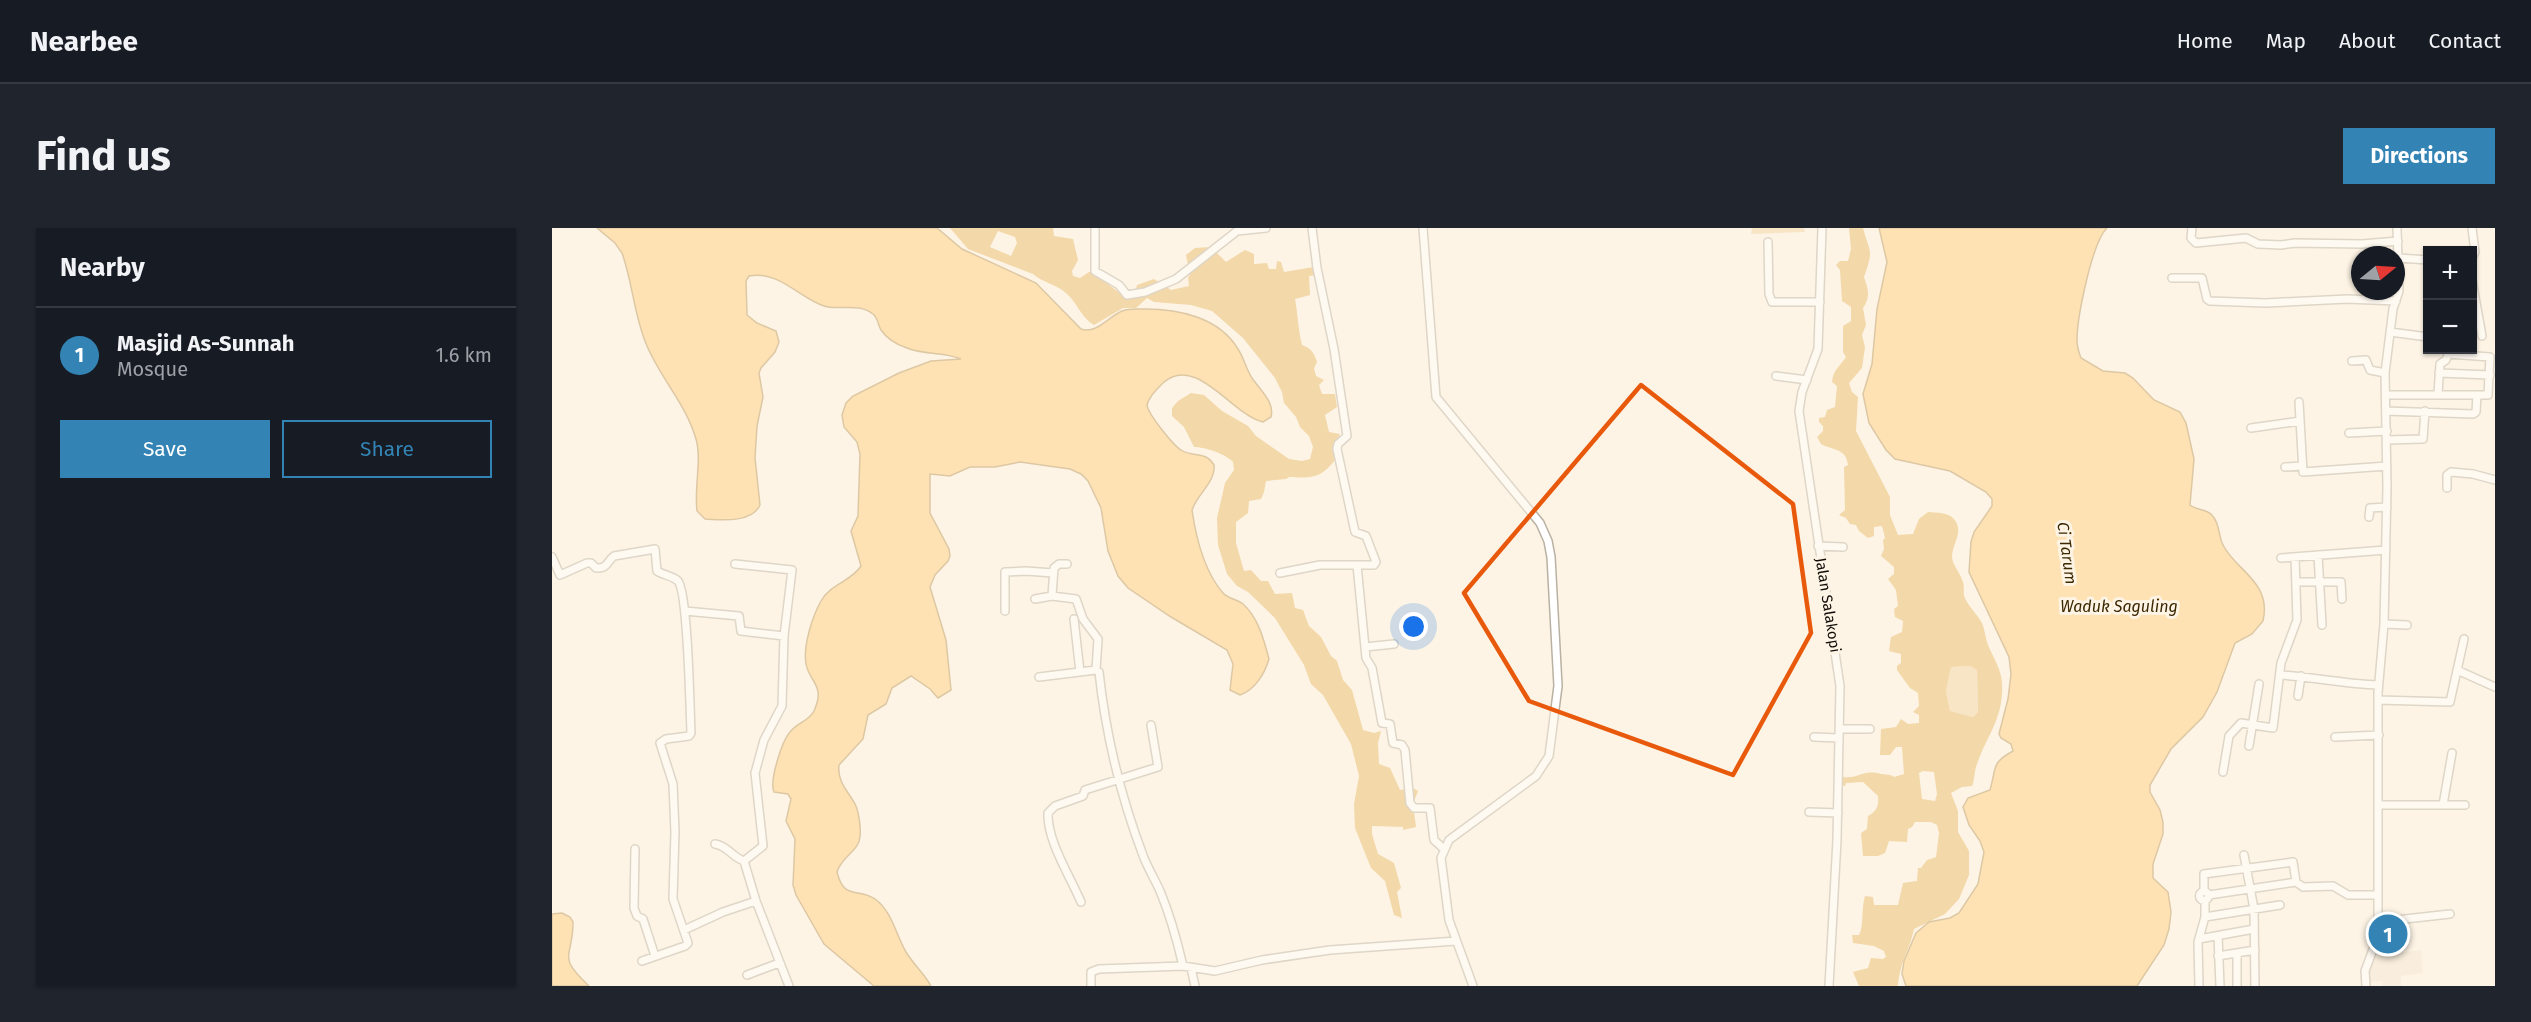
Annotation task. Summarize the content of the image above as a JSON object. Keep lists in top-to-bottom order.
{
  "streets": {
    "street": ["Jalan Salakopi"]
  },
  "water": ["Ci Tarum", "Waduk Saguling"],
  "north": "right",
  "page": {
    "header": "Nearbee",
    "nav": [
      "Home",
      "Map",
      "About",
      "Contact"
    ],
    "buttons": [
      "Directions",
      ["Save", "Share"]
    ],
    "title": "Find us",
    "heading": "Nearby",
    "map_buttons": ["+", "−"],
    "list": [
      {
        "mark": "1",
        "name": "Masjid As-Sunnah",
        "note": "Mosque",
        "value": "1.6 km"
      }
    ],
    "pins": "1"
  }
}
